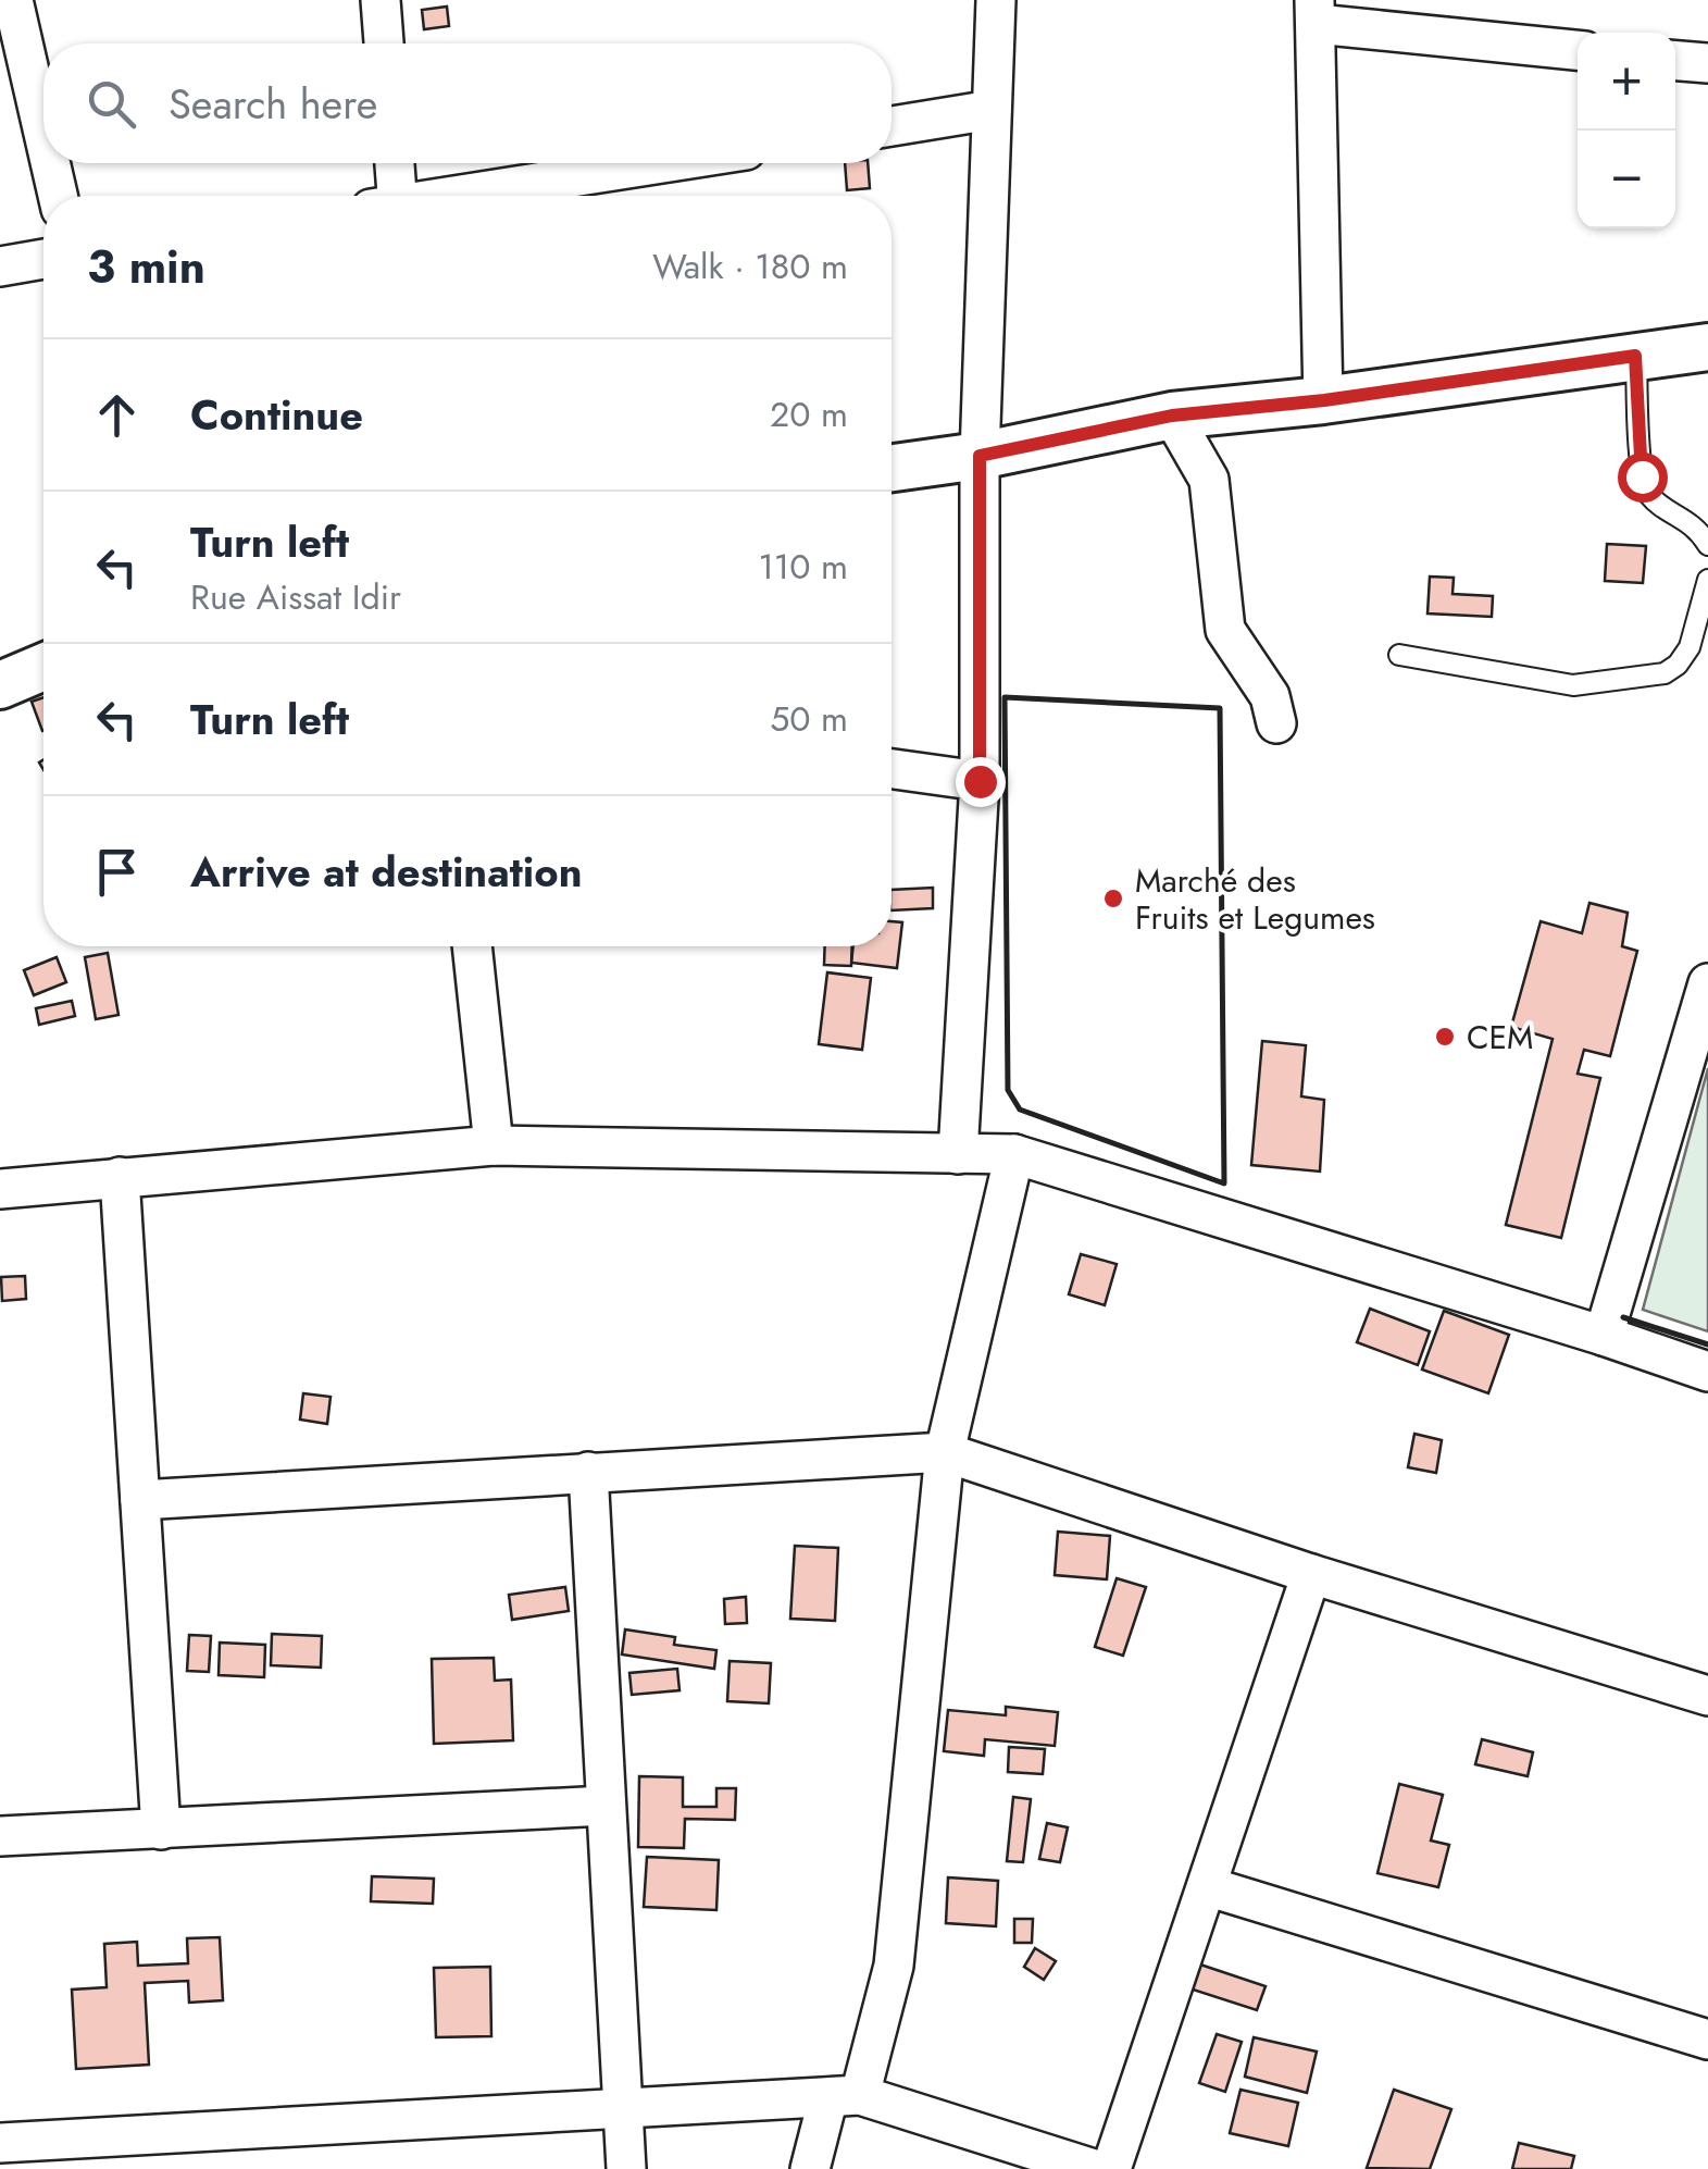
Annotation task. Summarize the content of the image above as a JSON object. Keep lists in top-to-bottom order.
{
  "places": ["Marché des Fruits et Legumes", "CEM"],
  "page": {
    "map_buttons": ["+", "−"],
    "search": "Search here",
    "heading": ["3 min", "Walk · 180 m"],
    "list": [
      ["Continue", "20 m"],
      ["Turn left", "Rue Aissat Idir", "110 m"],
      ["Turn left", "50 m"],
      "Arrive at destination"
    ]
  }
}
